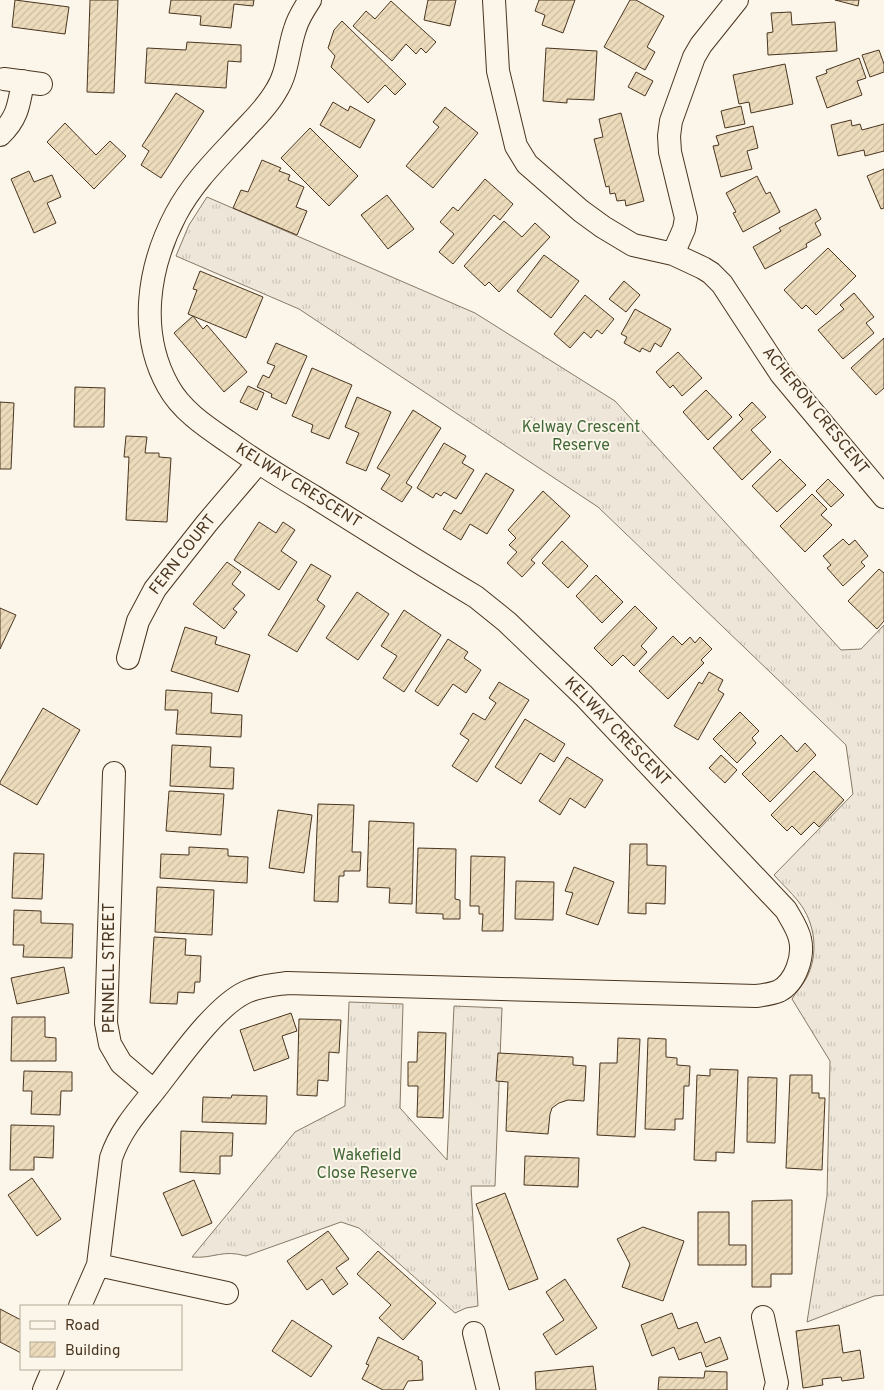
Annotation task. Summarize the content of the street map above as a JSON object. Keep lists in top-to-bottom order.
{
  "streets": {
    "street": [
      "ACHERON CRESCENT",
      "KELWAY CRESCENT",
      "FERN COURT",
      "PENNELL STREET"
    ]
  },
  "crossings": [
    ["KELWAY CRESCENT", "FERN COURT"],
    ["KELWAY CRESCENT", "PENNELL STREET"]
  ],
  "parks": ["Kelway Crescent Reserve", "Wakefield Close Reserve"],
  "legend": ["Road", "Building"]
}
